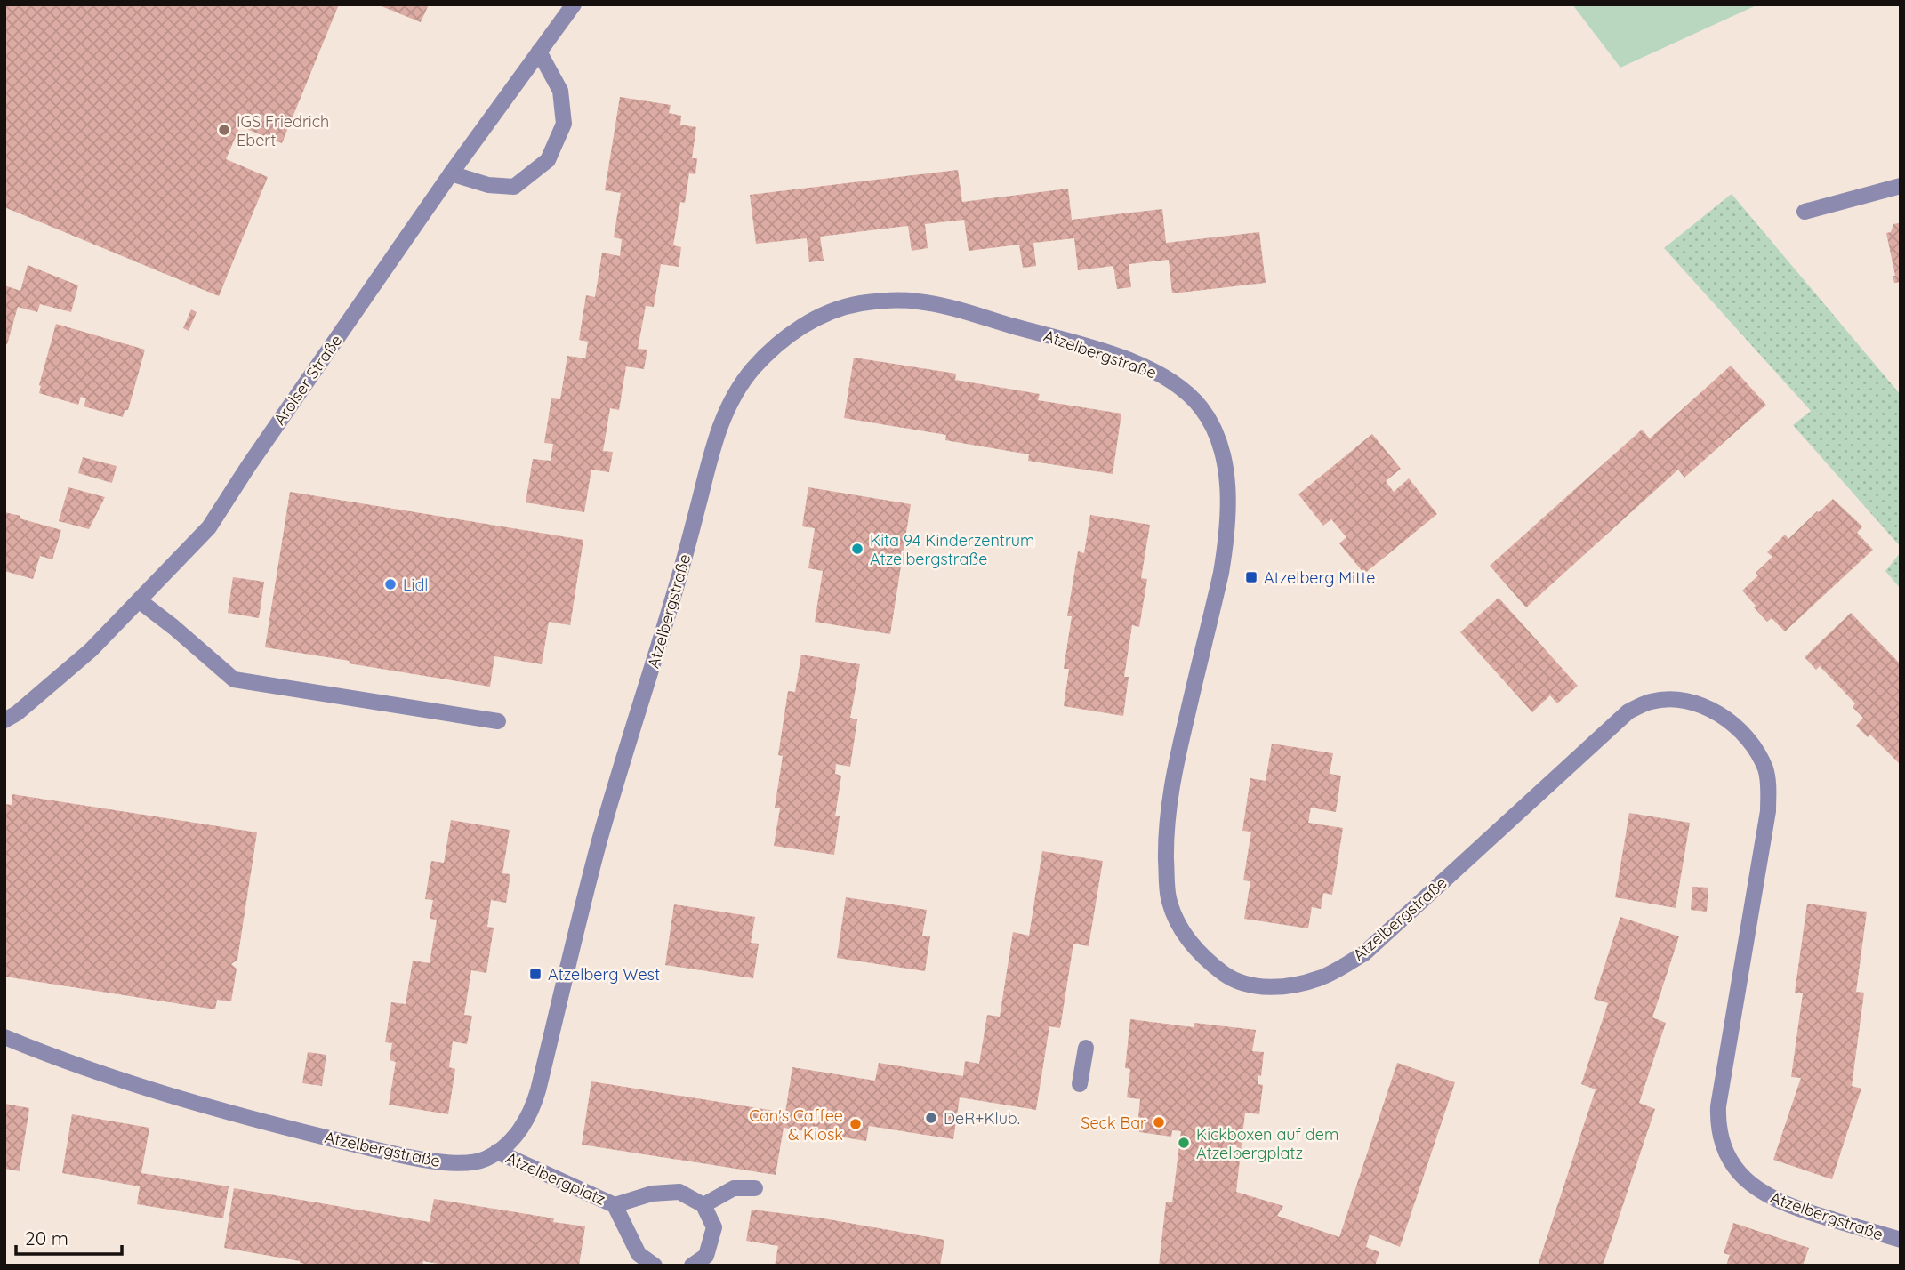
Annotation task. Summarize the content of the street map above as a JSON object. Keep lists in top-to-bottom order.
{
  "streets": {
    "street": ["Atzelbergstraße", "Arolser Straße", "Atzelbergplatz"]
  },
  "crossings": [
    ["Atzelbergstraße", "Atzelbergplatz"]
  ],
  "places": {
    "other": [
      "IGS Friedrich Ebert",
      "Kita 94 Kinderzentrum Atzelbergstraße",
      "Lidl",
      "DeR+Klub.",
      "Seck Bar",
      "Can's Caffee & Kiosk",
      "Kickboxen auf dem Atzelbergplatz"
    ],
    "transit": ["Atzelberg Mitte", "Atzelberg West"]
  },
  "scale_bar": "20 m"
}
